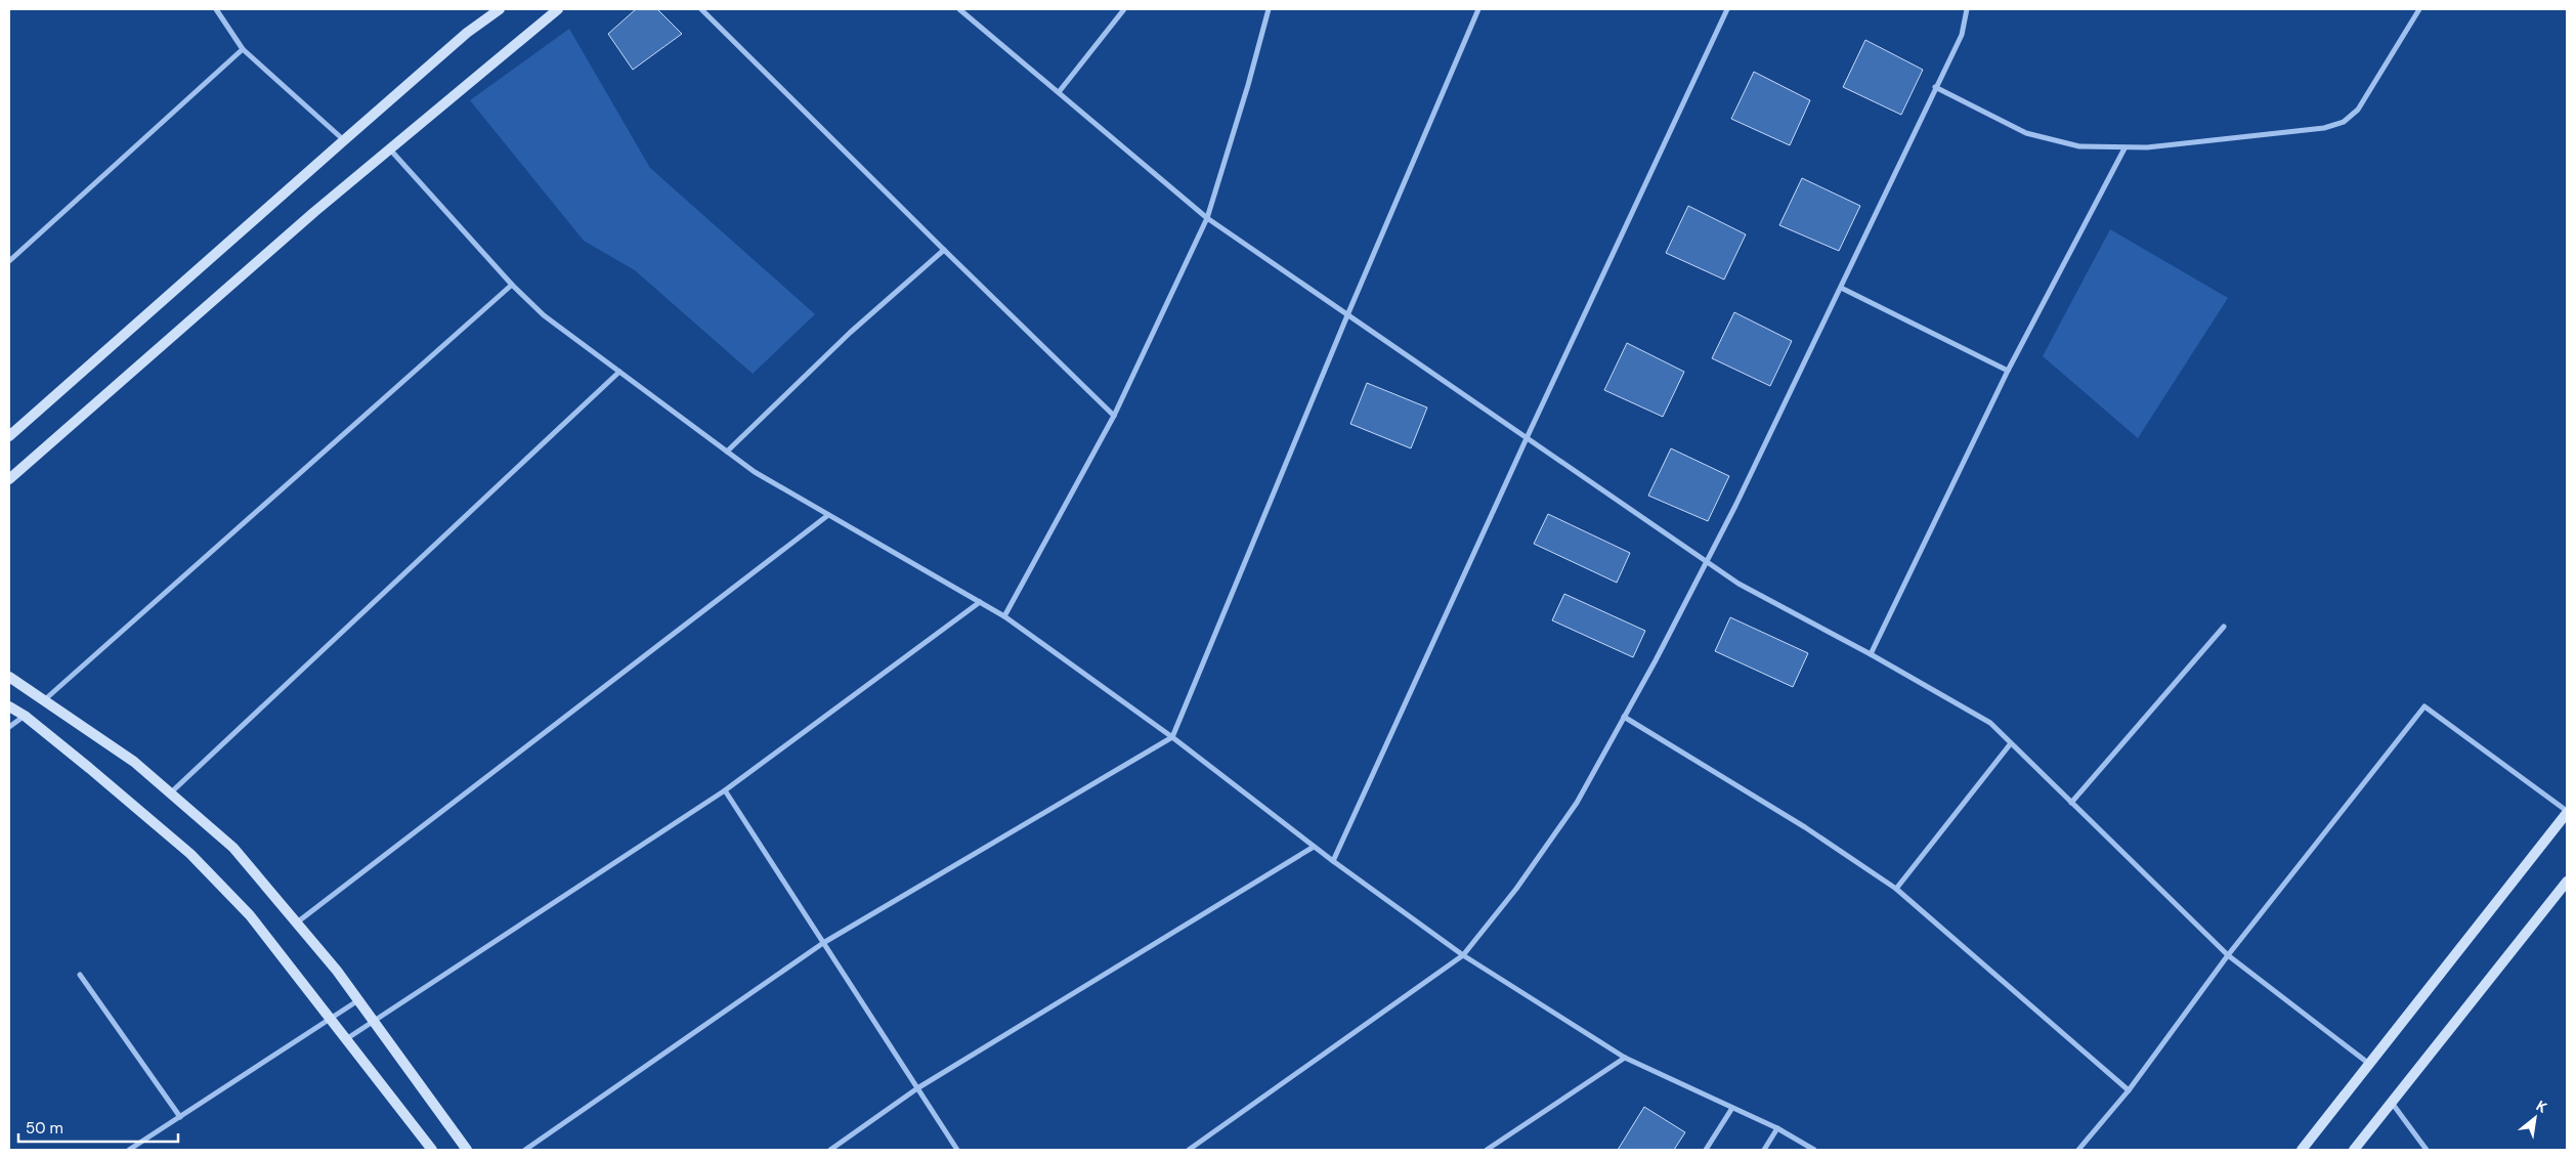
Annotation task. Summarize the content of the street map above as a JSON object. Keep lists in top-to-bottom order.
{
  "scale_bar": "50 m",
  "north": "top right"
}
